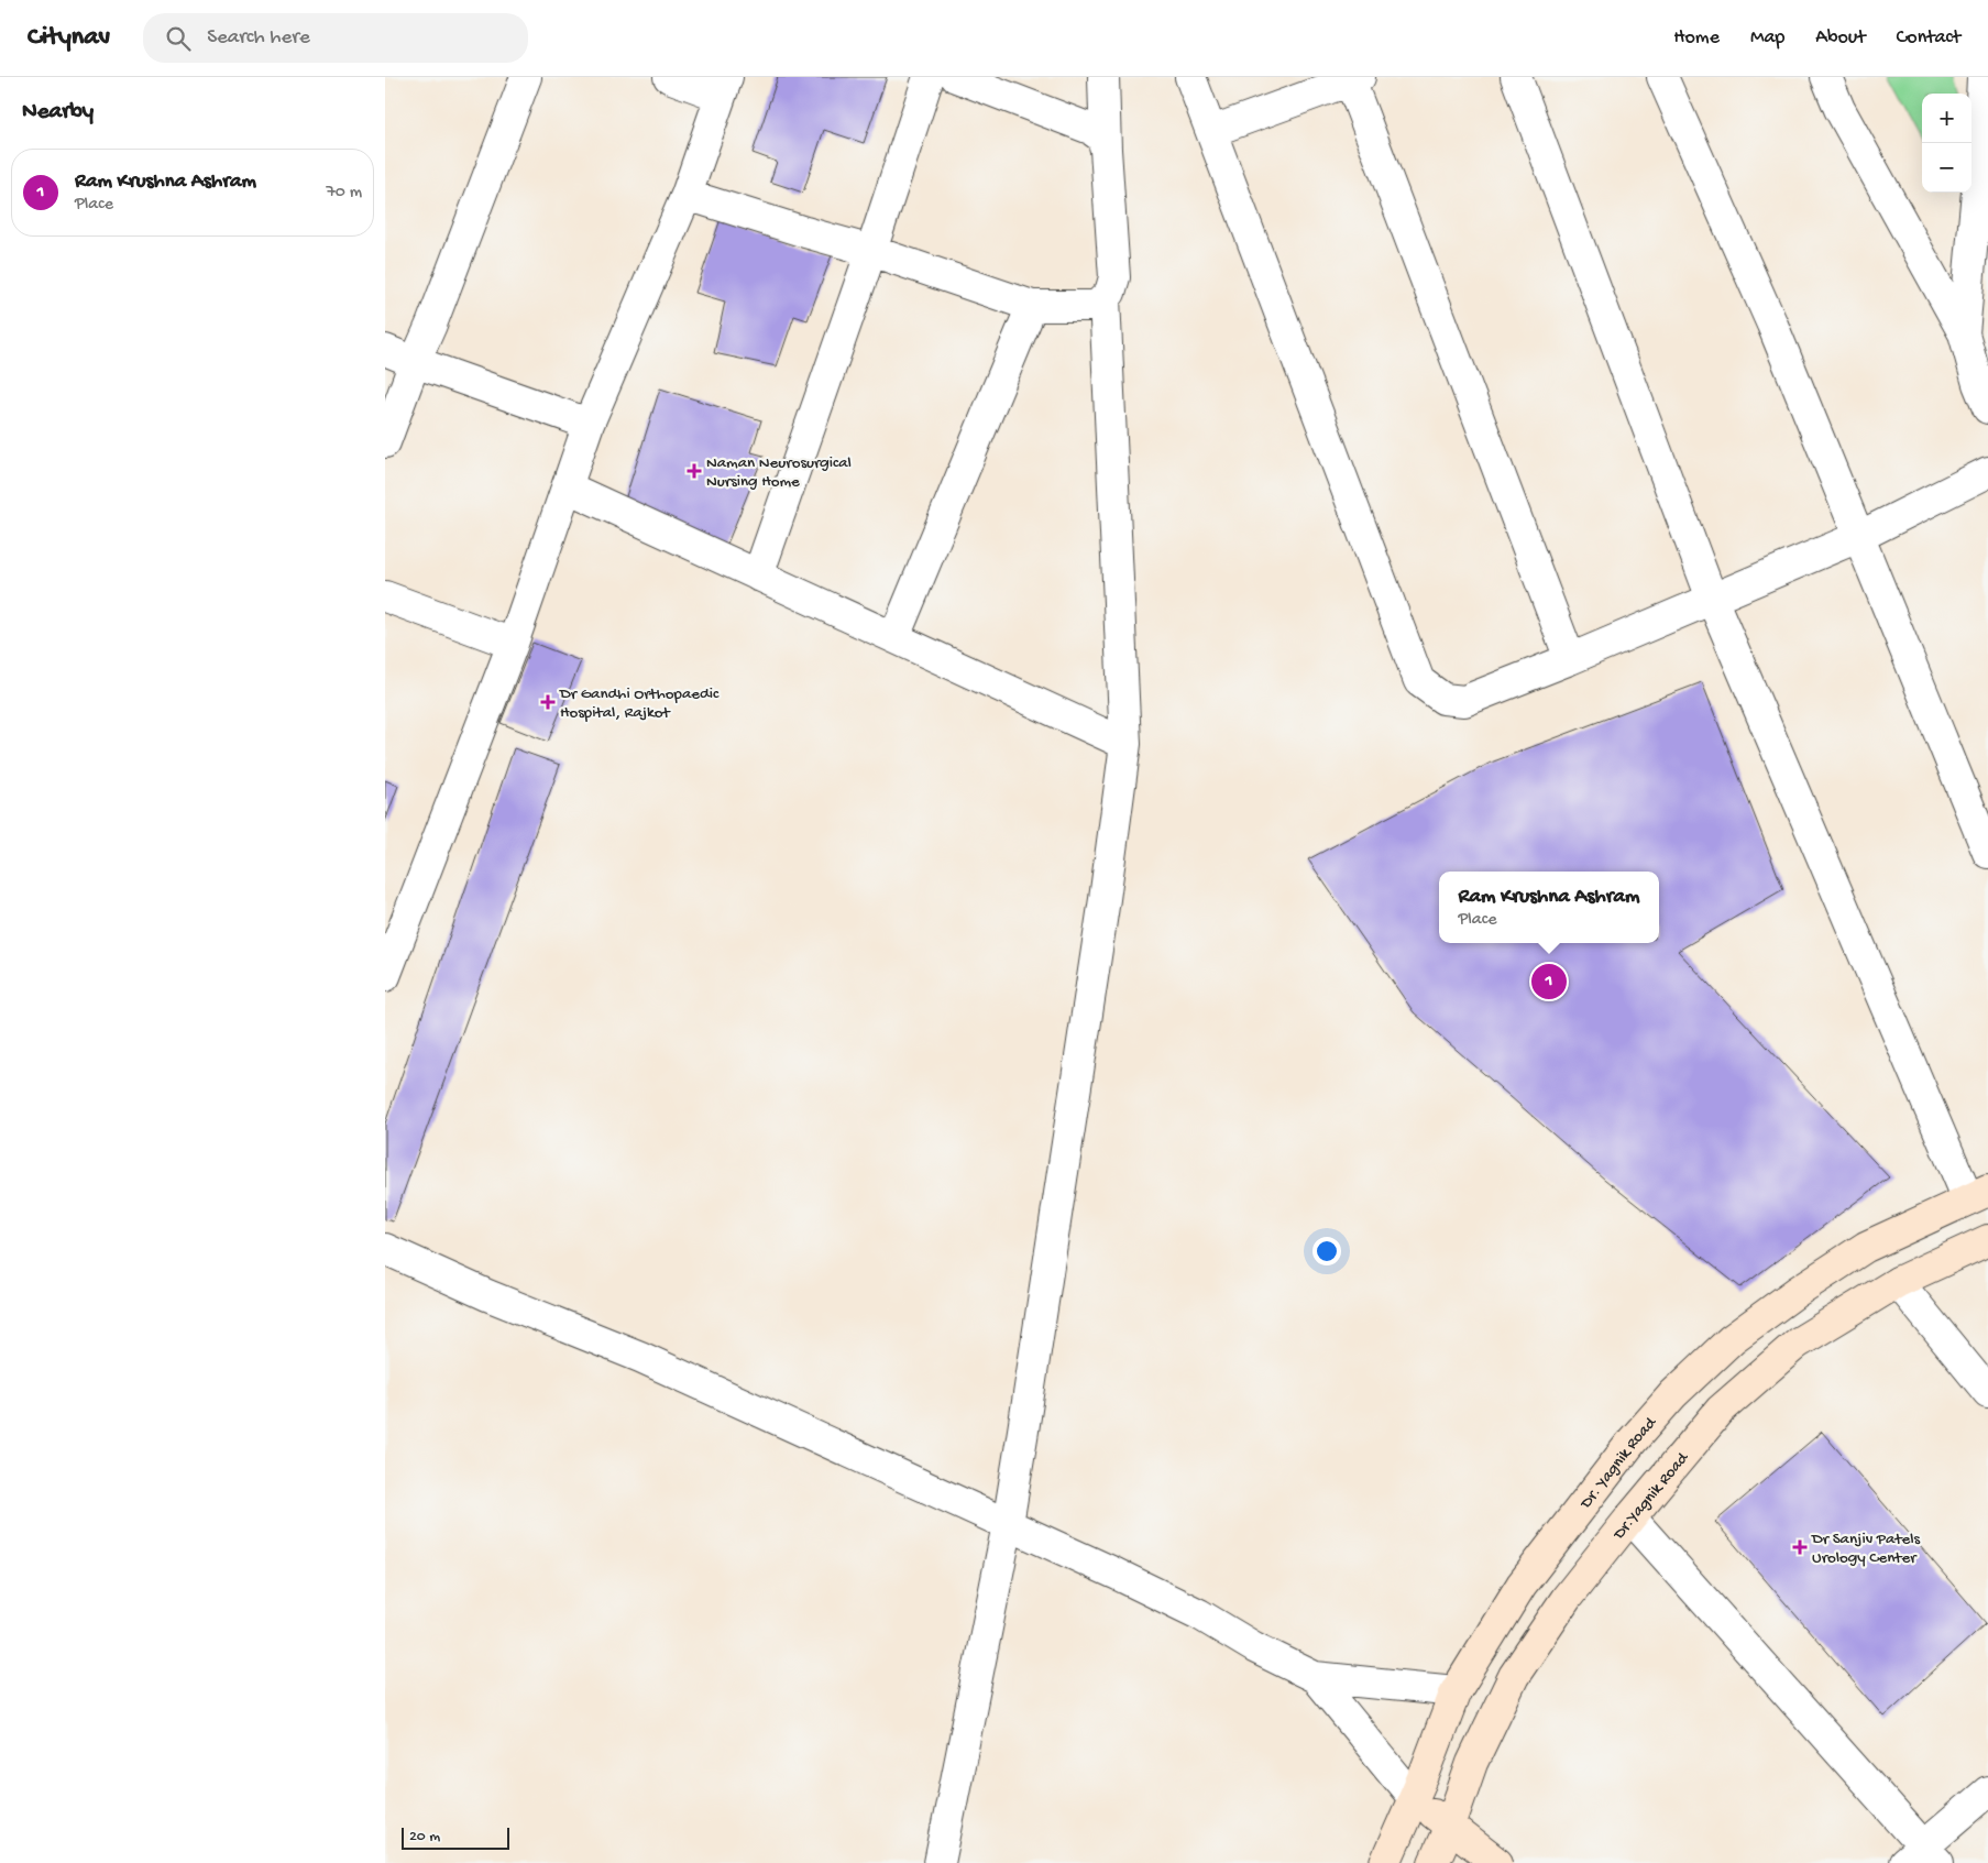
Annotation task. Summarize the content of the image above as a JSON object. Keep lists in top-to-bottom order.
{
  "streets": {
    "street": ["Dr. Yagnik Road", "Dr.Yagnik Road"]
  },
  "places": {
    "health": ["Naman Neurosurgical Nursing Home", "Dr Gandhi Orthopaedic Hospital, Rajkot", "Dr Sanjiv Patels Urology Center"]
  },
  "scale_bar": "20 m",
  "page": {
    "header": "Citynav",
    "search": "Search here",
    "nav": [
      "Home",
      "Map",
      "About",
      "Contact"
    ],
    "heading": "Nearby",
    "map_buttons": ["+", "−"],
    "list": [
      {
        "mark": "1",
        "name": "Ram Krushna Ashram",
        "note": "Place",
        "value": "70 m"
      }
    ],
    "popup": ["Ram Krushna Ashram", "Place"],
    "pins": "1",
    "scale": "20 m"
  }
}
